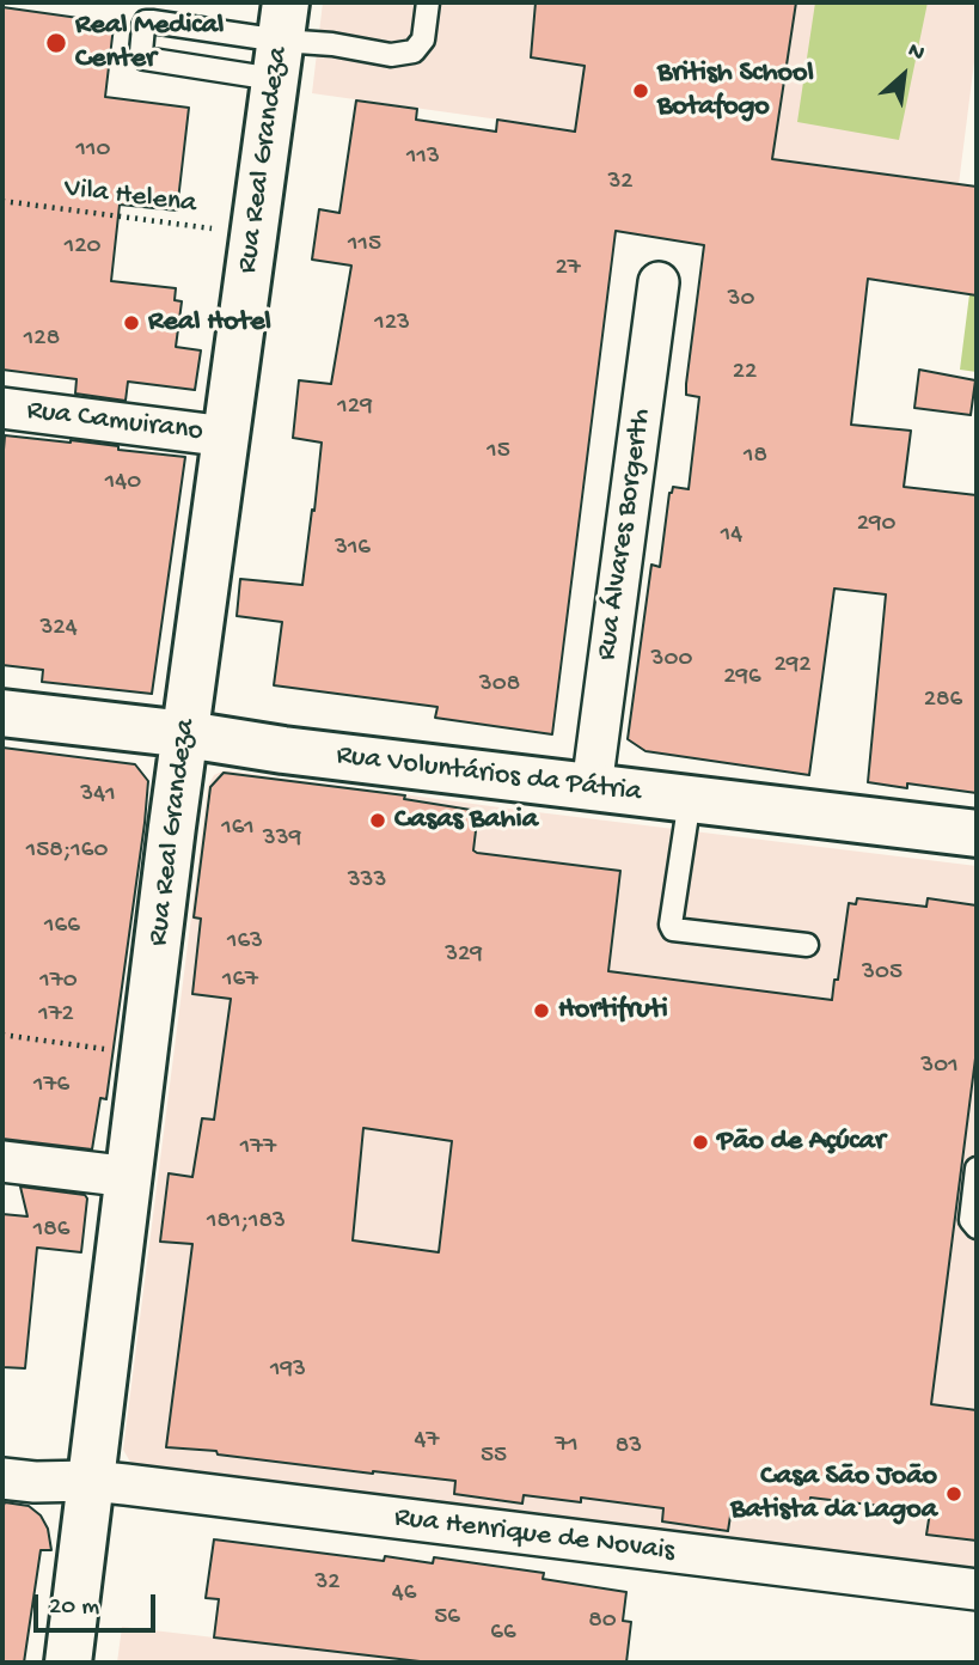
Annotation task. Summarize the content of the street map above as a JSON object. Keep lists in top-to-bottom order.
{
  "streets": {
    "main road": ["Rua Real Grandeza", "Rua Voluntários da Pátria"],
    "street": ["Rua Camuirano", "Rua Álvares Borgerth", "Rua Henrique de Novais"],
    "path": ["Vila Helena"]
  },
  "crossings": [
    ["Rua Real Grandeza", "Vila Helena"],
    ["Rua Real Grandeza", "Rua Camuirano"],
    ["Rua Real Grandeza", "Rua Voluntários da Pátria"],
    ["Rua Real Grandeza", "Rua Henrique de Novais"],
    ["Rua Álvares Borgerth", "Rua Voluntários da Pátria"]
  ],
  "places": [
    "Real Medical Center",
    "British School Botafogo",
    "Real Hotel",
    "Casas Bahia",
    "Hortifruti",
    "Pão de Açúcar",
    "Casa São João Batista da Lagoa"
  ],
  "house_numbers": [
    "110",
    "113",
    "32",
    "115",
    "120",
    "27",
    "30",
    "123",
    "128",
    "22",
    "129",
    "15",
    "18",
    "140",
    "290",
    "14",
    "316",
    "324",
    "300",
    "292",
    "296",
    "308",
    "286",
    "341",
    "161",
    "339",
    "158;160",
    "333",
    "166",
    "163",
    "329",
    "305",
    "167",
    "170",
    "172",
    "301",
    "176",
    "177",
    "181;183",
    "186",
    "193",
    "47",
    "71",
    "83",
    "55",
    "32",
    "46",
    "56",
    "80",
    "66"
  ],
  "scale_bar": "20 m",
  "north": "top right"
}
